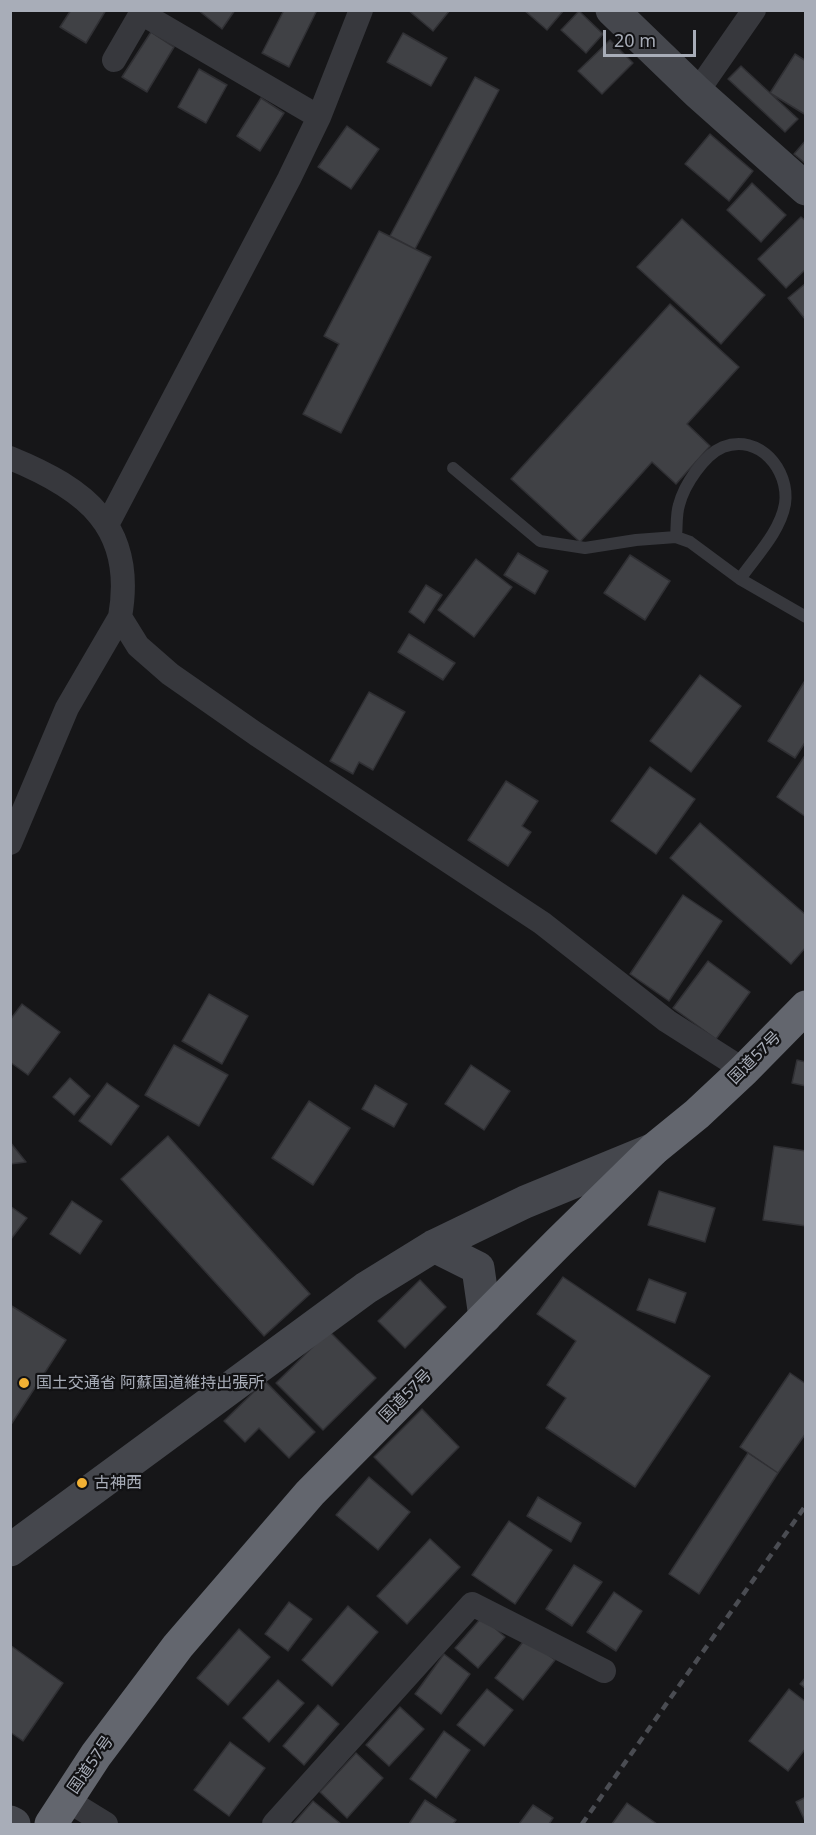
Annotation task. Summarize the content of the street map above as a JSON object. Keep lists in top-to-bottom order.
{
  "streets": {
    "highway": ["国道57号"]
  },
  "places": ["国土交通省 阿蘇国道維持出張所", "古神西"],
  "scale_bar": "20 m"
}
